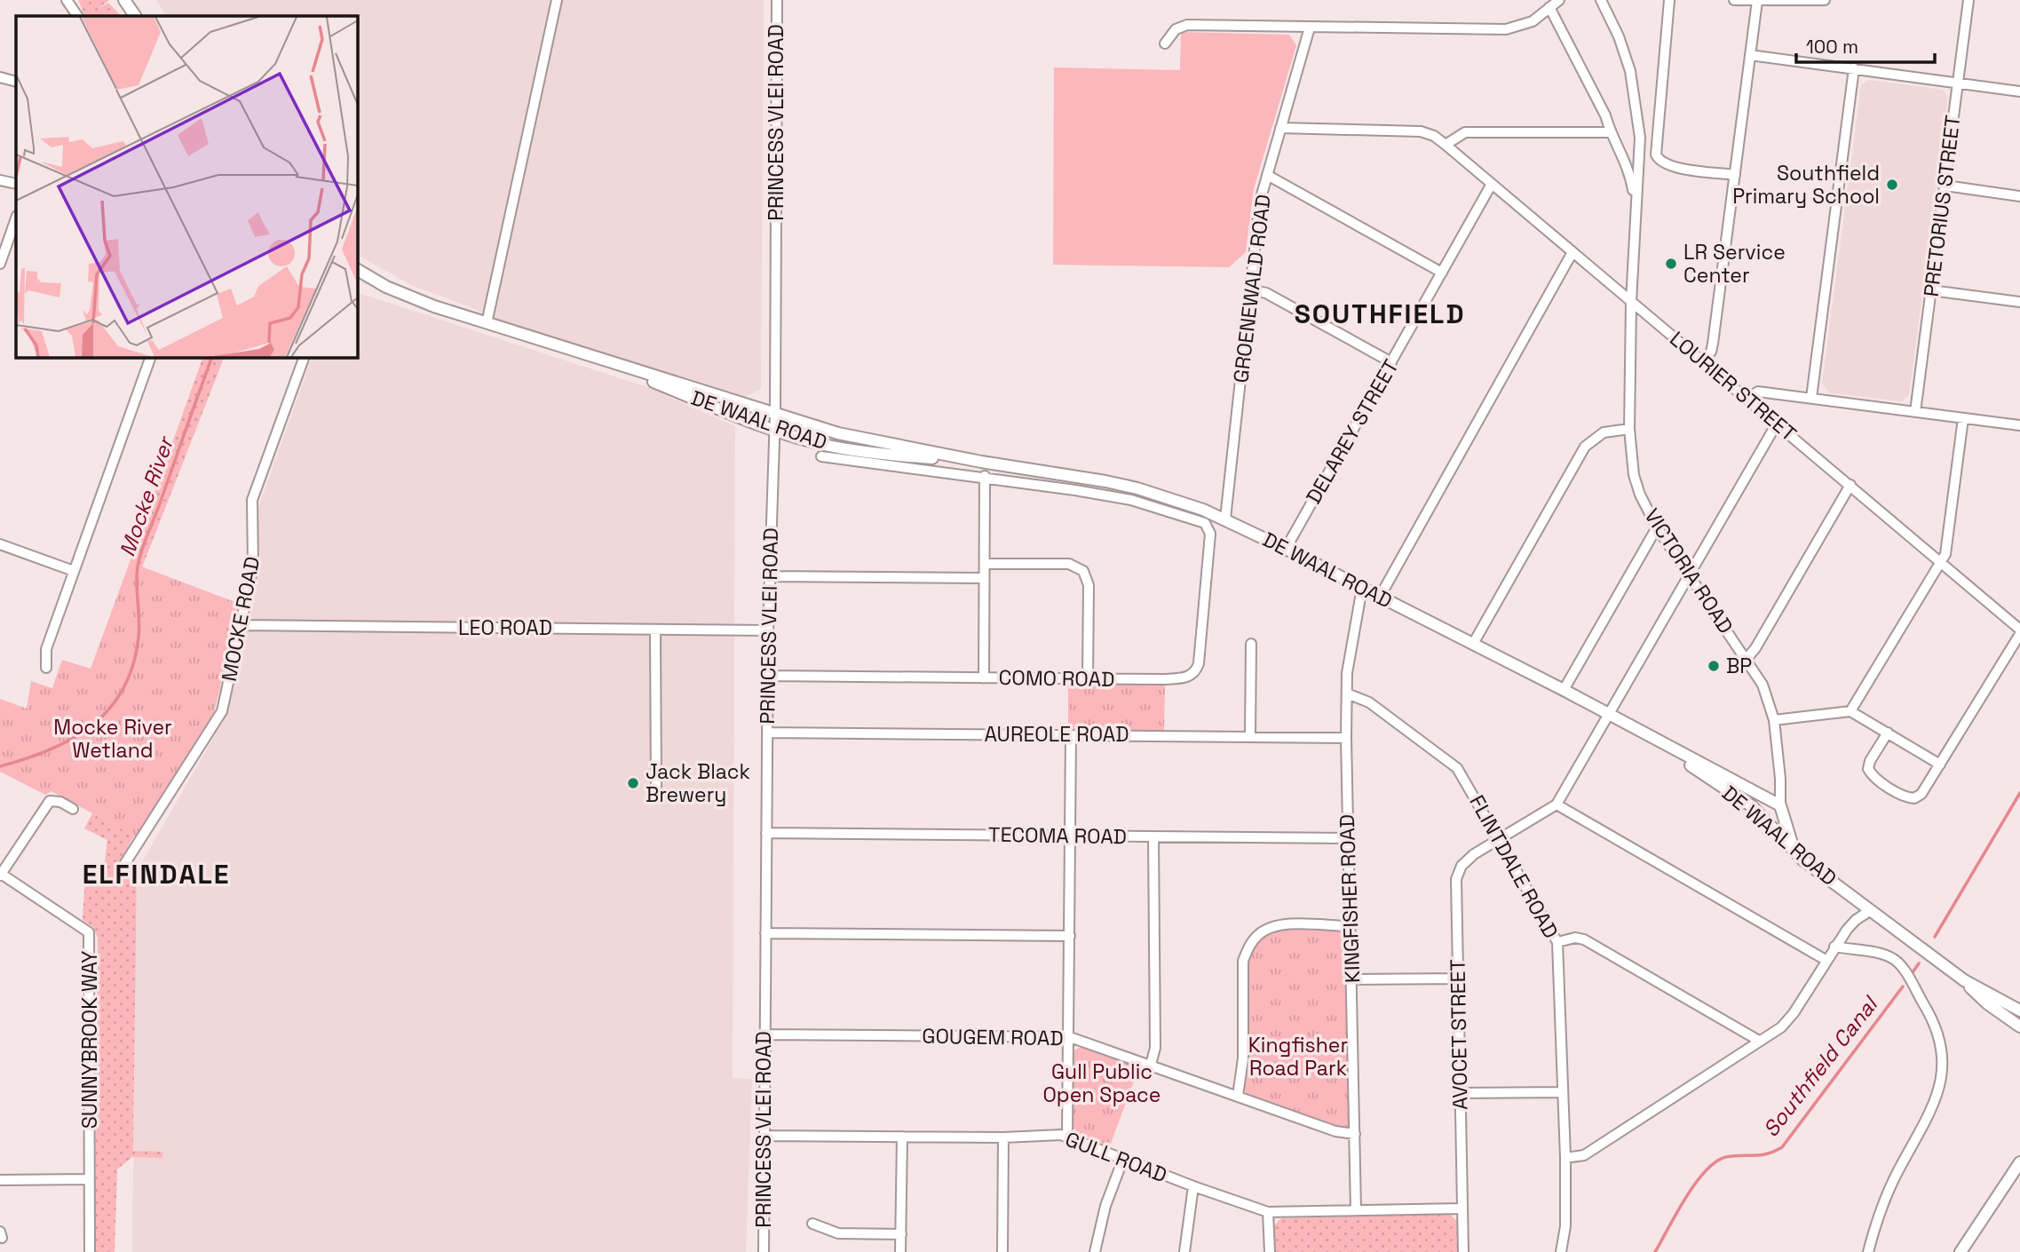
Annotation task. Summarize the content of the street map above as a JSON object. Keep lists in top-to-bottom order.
{
  "streets": {
    "main road": ["DE WAAL ROAD", "VICTORIA ROAD"],
    "street": [
      "PRINCESS VLEI ROAD",
      "PRETORIUS STREET",
      "GROENEWALD ROAD",
      "LOURIER STREET",
      "DELAREY STREET",
      "MOCKE ROAD",
      "LEO ROAD",
      "COMO ROAD",
      "AUREOLE ROAD",
      "TECOMA ROAD",
      "FLINTDALE ROAD",
      "KINGFISHER ROAD",
      "AVOCET STREET",
      "GOUGEM ROAD",
      "SUNNYBROOK WAY",
      "GULL ROAD"
    ]
  },
  "crossings": [
    ["PRINCESS VLEI ROAD", "DE WAAL ROAD"],
    ["PRINCESS VLEI ROAD", "LEO ROAD"],
    ["PRINCESS VLEI ROAD", "COMO ROAD"],
    ["PRINCESS VLEI ROAD", "AUREOLE ROAD"],
    ["PRINCESS VLEI ROAD", "TECOMA ROAD"],
    ["PRINCESS VLEI ROAD", "GOUGEM ROAD"],
    ["PRINCESS VLEI ROAD", "GULL ROAD"],
    ["GROENEWALD ROAD", "LOURIER STREET"],
    ["GROENEWALD ROAD", "DE WAAL ROAD"],
    ["LOURIER STREET", "DELAREY STREET"],
    ["LOURIER STREET", "VICTORIA ROAD"],
    ["DE WAAL ROAD", "DELAREY STREET"],
    ["DE WAAL ROAD", "VICTORIA ROAD"],
    ["DE WAAL ROAD", "KINGFISHER ROAD"],
    ["MOCKE ROAD", "LEO ROAD"],
    ["AUREOLE ROAD", "KINGFISHER ROAD"],
    ["TECOMA ROAD", "KINGFISHER ROAD"],
    ["FLINTDALE ROAD", "KINGFISHER ROAD"],
    ["FLINTDALE ROAD", "AVOCET STREET"],
    ["KINGFISHER ROAD", "GOUGEM ROAD"],
    ["KINGFISHER ROAD", "GULL ROAD"],
    ["AVOCET STREET", "GULL ROAD"]
  ],
  "districts": ["SOUTHFIELD", "ELFINDALE"],
  "water": ["Mocke River", "Southfield Canal"],
  "parks": ["Mocke River Wetland", "Kingfisher Road Park", "Gull Public Open Space"],
  "places": [
    "Southfield Primary School",
    "LR Service Center",
    "BP",
    "Jack Black Brewery"
  ],
  "scale_bar": "100 m"
}
